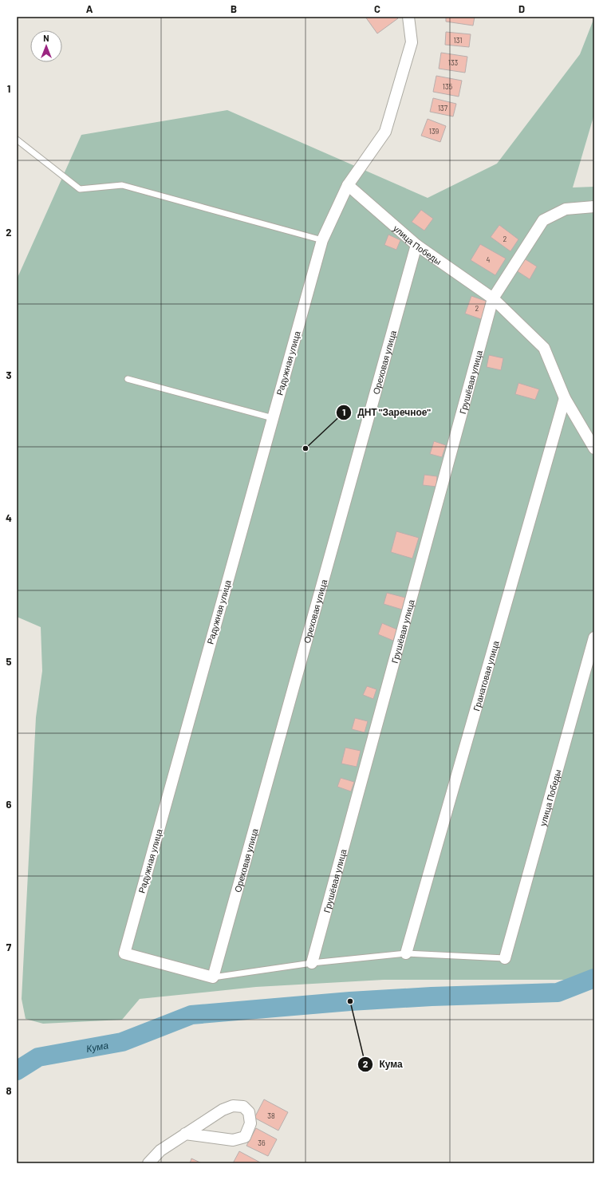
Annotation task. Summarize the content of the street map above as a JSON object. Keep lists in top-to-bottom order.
{
  "streets": {
    "street": [
      "улица Победы",
      "Ореховая улица",
      "Радужная улица",
      "Грушёвая улица",
      "Гранатовая улица"
    ]
  },
  "crossings": [
    ["улица Победы", "Ореховая улица"],
    ["улица Победы", "Радужная улица"],
    ["улица Победы", "Грушёвая улица"],
    ["улица Победы", "Гранатовая улица"],
    ["Ореховая улица", "Радужная улица"]
  ],
  "water": ["Кума"],
  "places": ["ДНТ \"Заречное\"", "Кума"],
  "house_numbers": [
    "131",
    "133",
    "135",
    "137",
    "139",
    "2",
    "4",
    "2",
    "38",
    "36"
  ],
  "north": "top",
  "grid": {
    "columns": [
      "A",
      "B",
      "C",
      "D"
    ],
    "rows": [
      "1",
      "2",
      "3",
      "4",
      "5",
      "6",
      "7",
      "8"
    ]
  }
}
